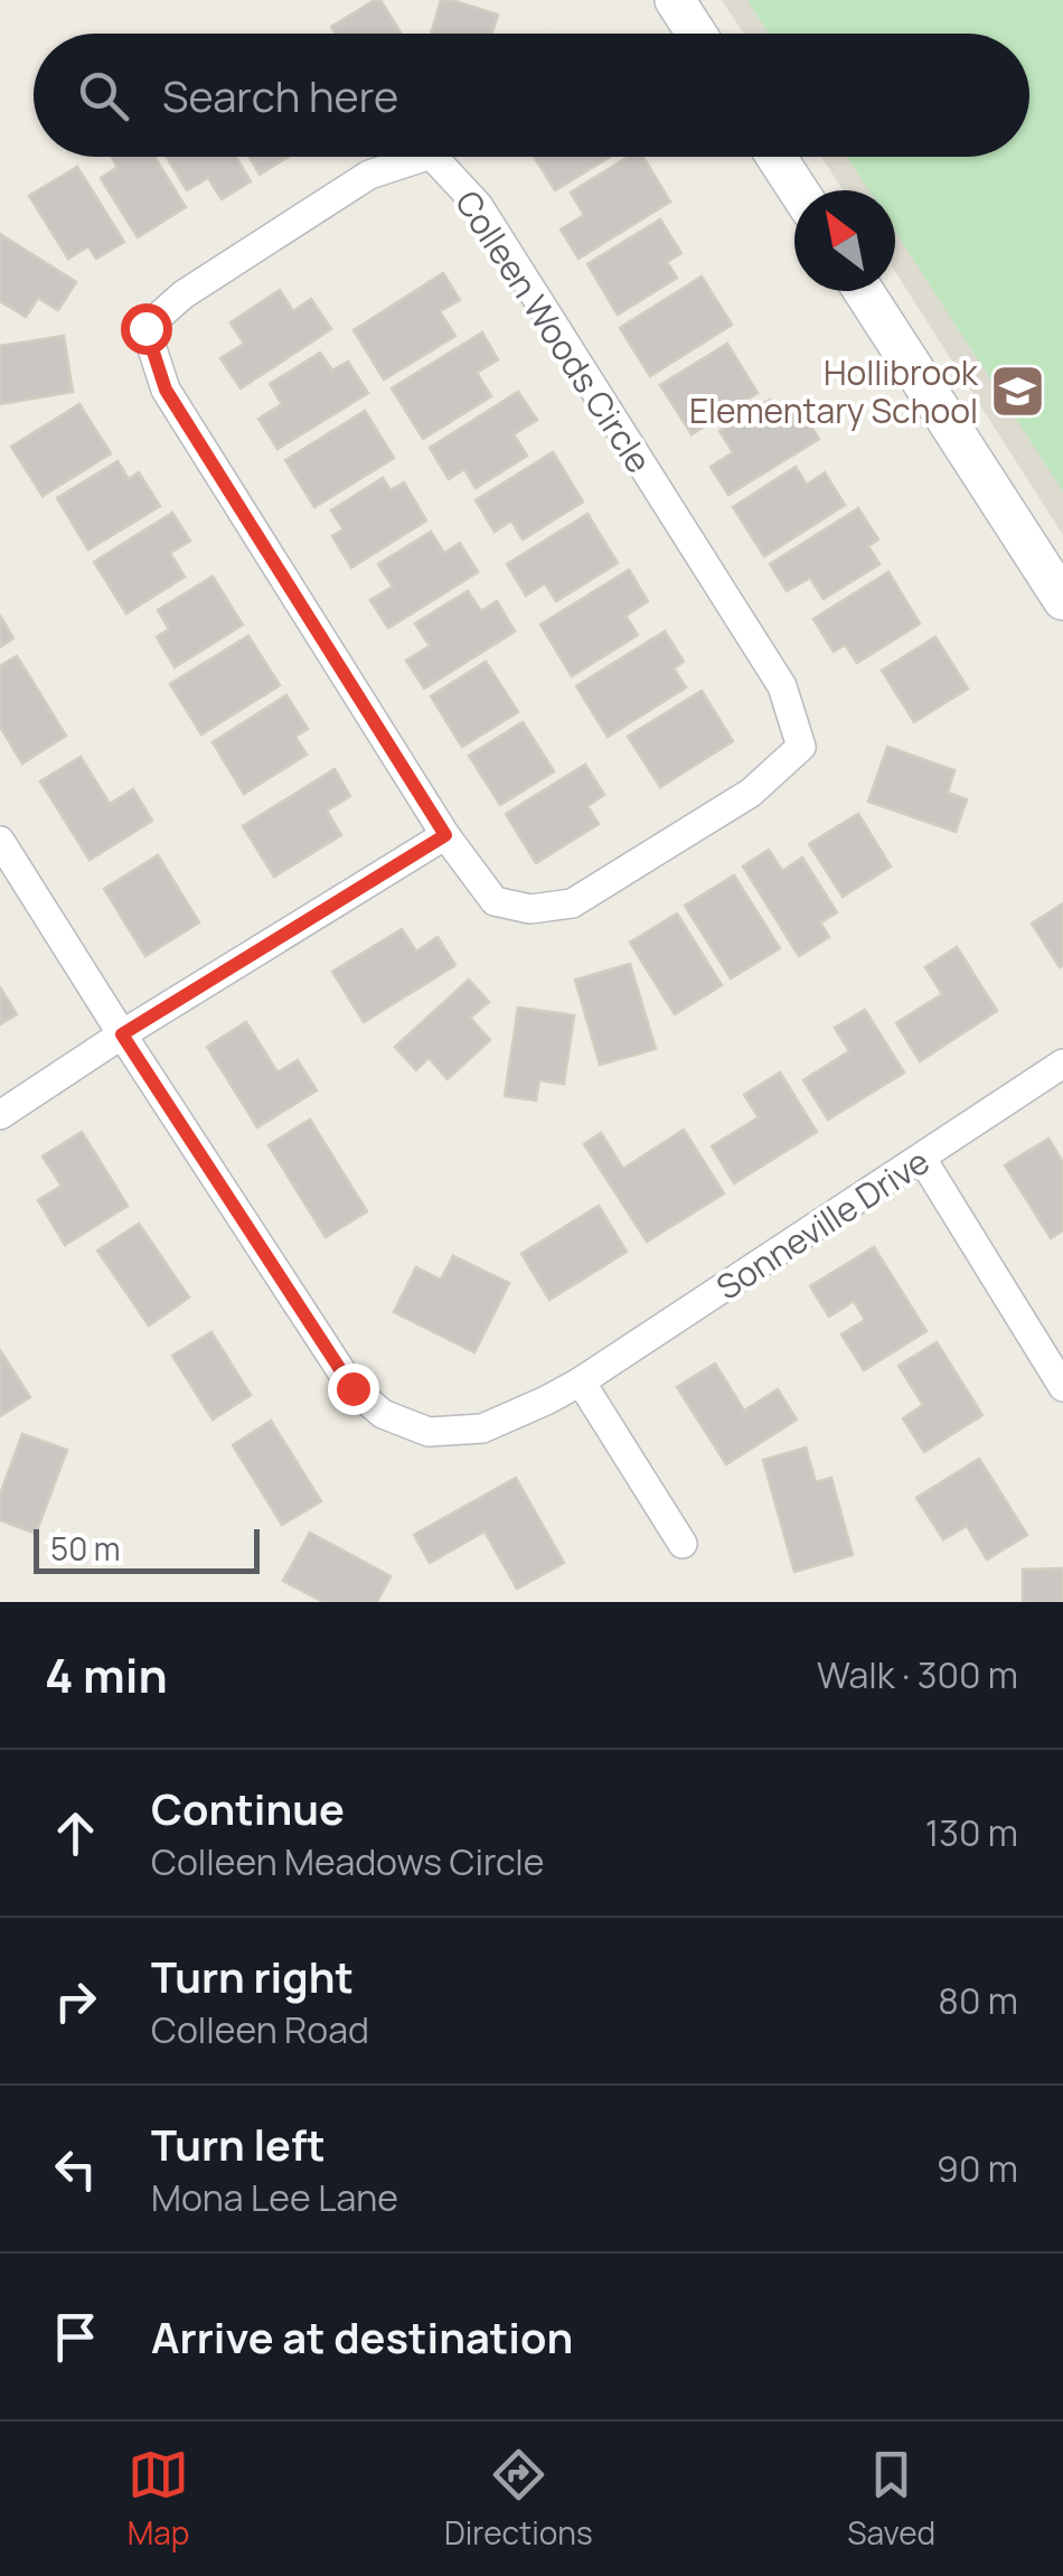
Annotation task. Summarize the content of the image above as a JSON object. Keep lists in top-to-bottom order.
{
  "streets": {
    "street": ["Colleen Woods Circle", "Sonneville Drive"]
  },
  "places": {
    "school or university": ["Hollibrook Elementary School"]
  },
  "scale_bar": "50 m",
  "north": "top left",
  "page": {
    "search": "Search here",
    "scale": "50 m",
    "heading": ["4 min", "Walk · 300 m"],
    "list": [
      ["Continue", "Colleen Meadows Circle", "130 m"],
      ["Turn right", "Colleen Road", "80 m"],
      ["Turn left", "Mona Lee Lane", "90 m"],
      "Arrive at destination"
    ],
    "nav": ["Map", "Directions", "Saved"]
  }
}
